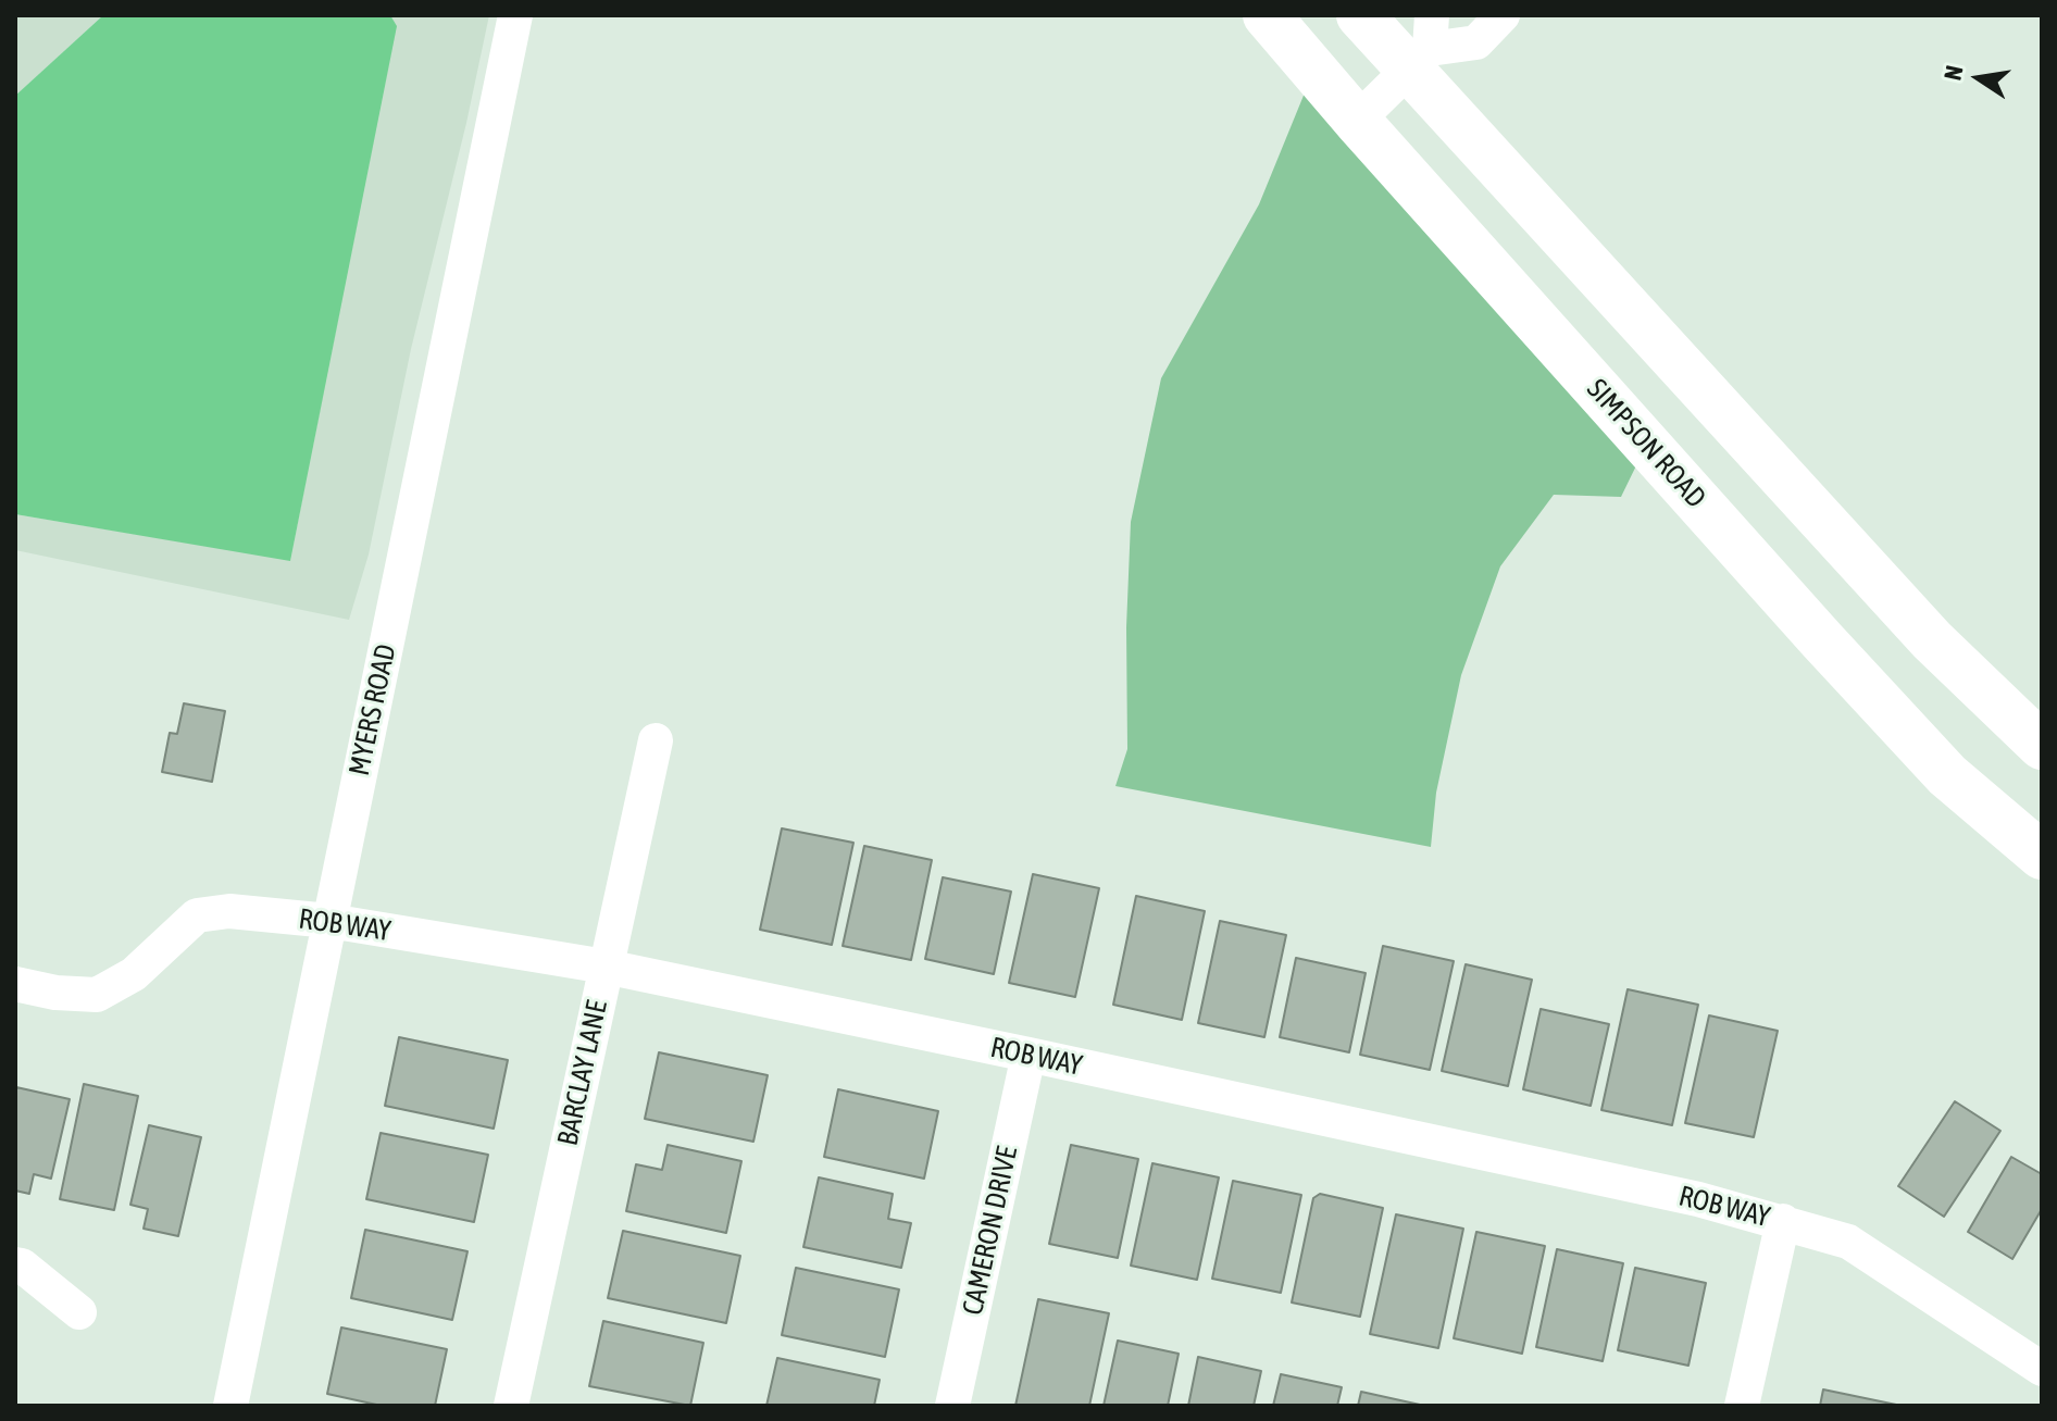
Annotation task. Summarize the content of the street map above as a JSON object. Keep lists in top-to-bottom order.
{
  "streets": {
    "main road": ["SIMPSON ROAD"],
    "street": [
      "MYERS ROAD",
      "ROB WAY",
      "BARCLAY LANE",
      "CAMERON DRIVE"
    ]
  },
  "crossings": [
    ["MYERS ROAD", "ROB WAY"],
    ["ROB WAY", "BARCLAY LANE"],
    ["ROB WAY", "CAMERON DRIVE"]
  ],
  "north": "left"
}
